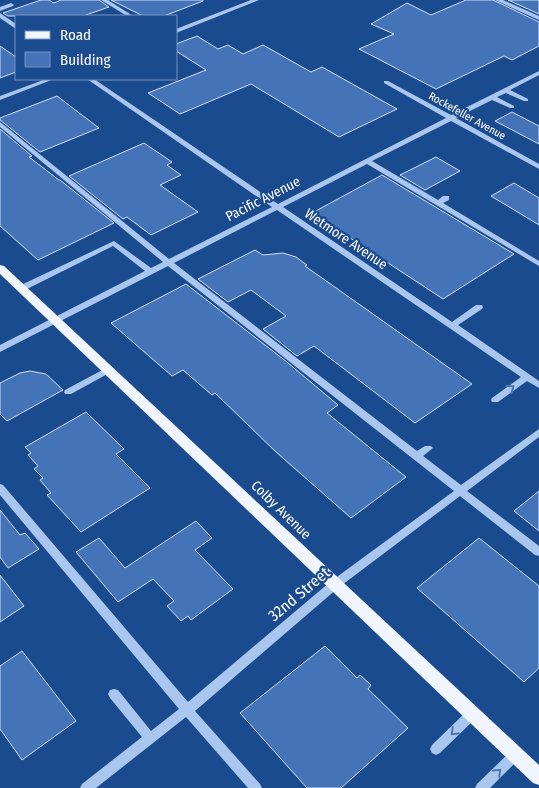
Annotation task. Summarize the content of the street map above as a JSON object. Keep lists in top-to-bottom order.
{
  "streets": {
    "main road": ["Colby Avenue"],
    "street": [
      "Rockefeller Avenue",
      "Pacific Avenue",
      "Wetmore Avenue",
      "32nd Street"
    ]
  },
  "crossings": [
    ["Rockefeller Avenue", "Pacific Avenue"],
    ["Pacific Avenue", "Wetmore Avenue"],
    ["Pacific Avenue", "Colby Avenue"],
    ["Colby Avenue", "32nd Street"]
  ],
  "legend": ["Road", "Building"]
}
